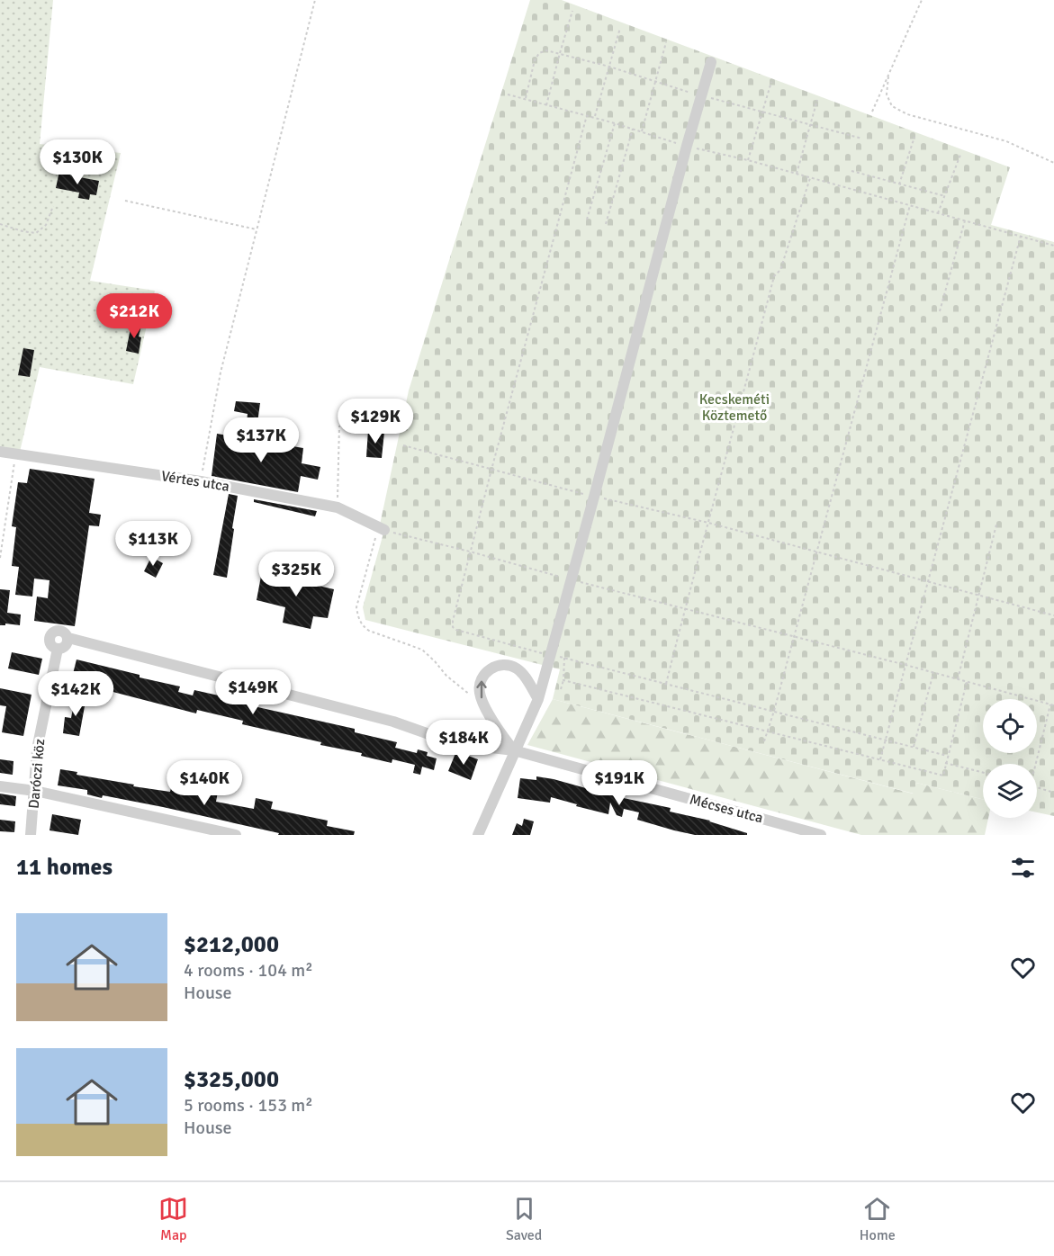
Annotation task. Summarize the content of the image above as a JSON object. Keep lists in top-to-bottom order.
{
  "streets": {
    "street": ["Vértes utca", "Daróczi köz", "Mécses utca"]
  },
  "crossings": [
    ["Daróczi köz", "Mécses utca"]
  ],
  "parks": ["Kecskeméti Köztemető"],
  "page": {
    "price": [
      "$130K",
      "$212K",
      "$129K",
      "$137K",
      "$113K",
      "$325K",
      "$149K",
      "$142K",
      "$184K",
      "$140K",
      "$191K"
    ],
    "heading": "11 homes",
    "list": [
      {
        "name": "$212,000",
        "note": "4 rooms · 104 m² · House"
      },
      {
        "name": "$325,000",
        "note": "5 rooms · 153 m² · House"
      }
    ],
    "tabs": ["Map", "Saved", "Home"]
  }
}
